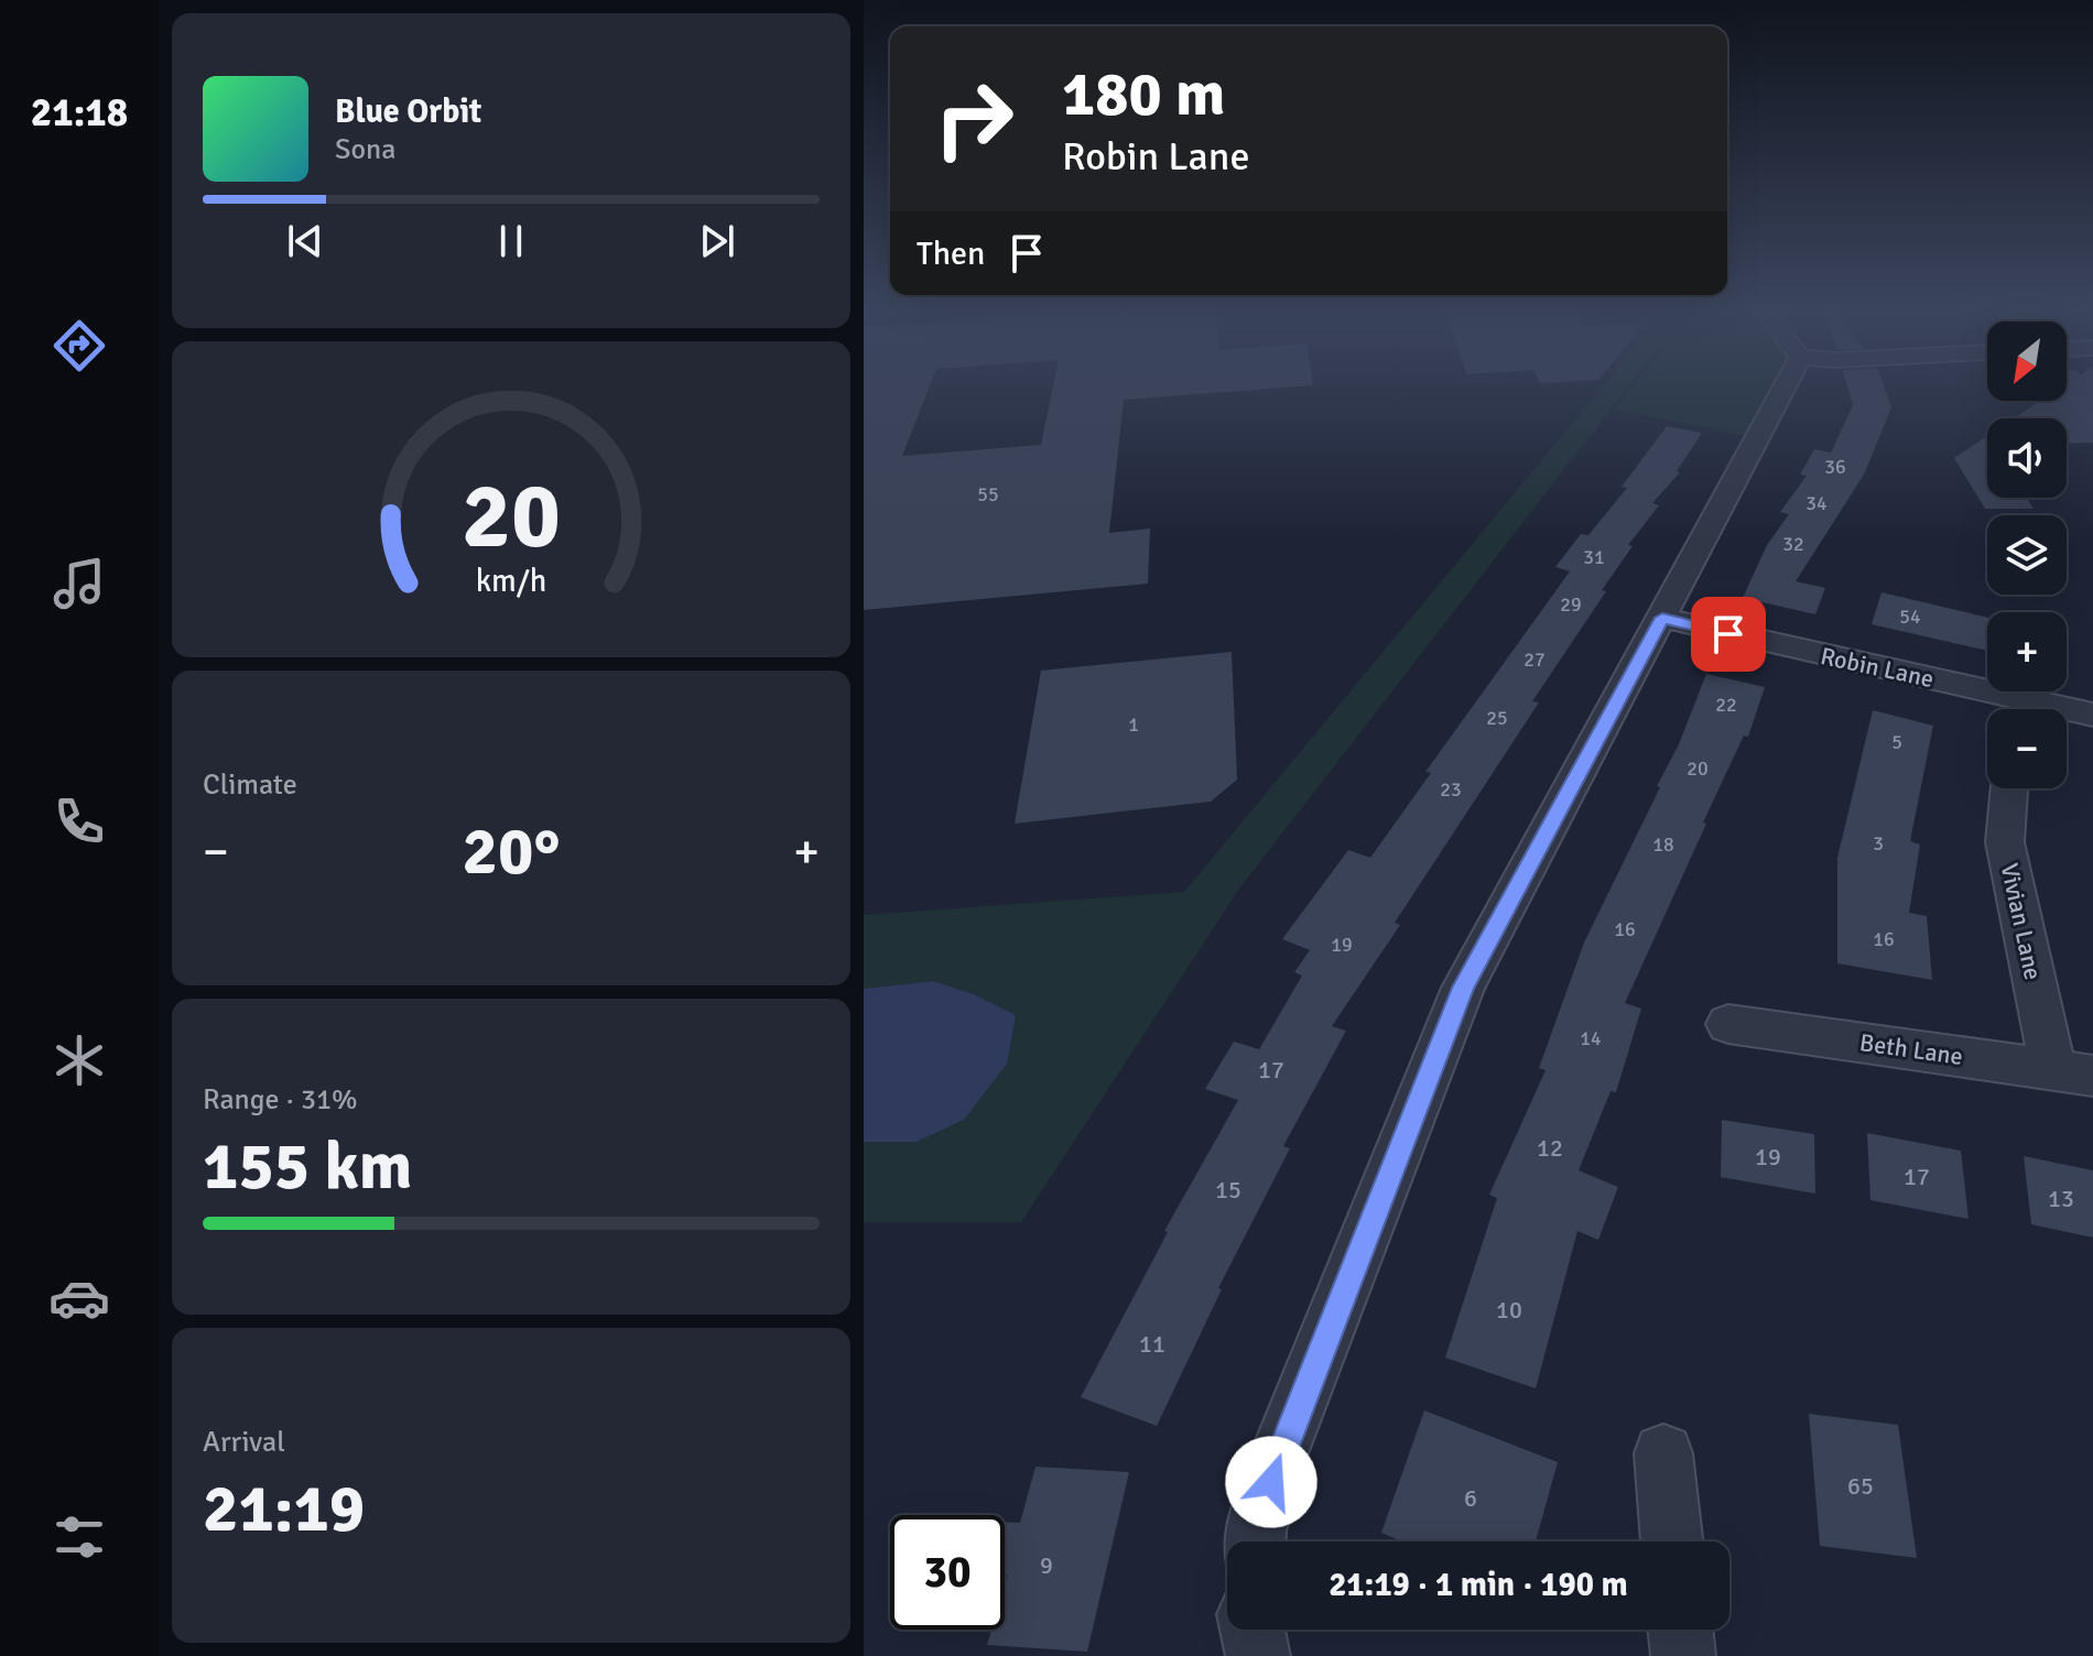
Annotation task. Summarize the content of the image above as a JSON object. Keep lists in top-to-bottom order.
{
  "streets": {
    "street": ["Robin Lane", "Vivian Lane", "Beth Lane"]
  },
  "crossings": [
    ["Vivian Lane", "Beth Lane"]
  ],
  "house_numbers": [
    "36",
    "55",
    "34",
    "32",
    "31",
    "29",
    "54",
    "27",
    "22",
    "25",
    "1",
    "5",
    "20",
    "23",
    "3",
    "18",
    "16",
    "16",
    "19",
    "14",
    "17",
    "12",
    "19",
    "17",
    "15",
    "13",
    "10",
    "11",
    "65",
    "6",
    "9"
  ],
  "north": "bottom left",
  "page": {
    "tabs": "21:18",
    "turn": ["180 m", "Robin Lane"],
    "song": ["Blue Orbit", "Sona"],
    "then": "Then",
    "map_buttons": ["+", "−"],
    "tile": [
      "Climate",
      ["Range · 31%", "155 km"],
      ["Arrival", "21:19"]
    ],
    "heat": ["−", "20°", "+"],
    "limit": "30",
    "trip": "21:19 · 1 min · 190 m",
    "gauge": ["20", "km/h"]
  }
}
